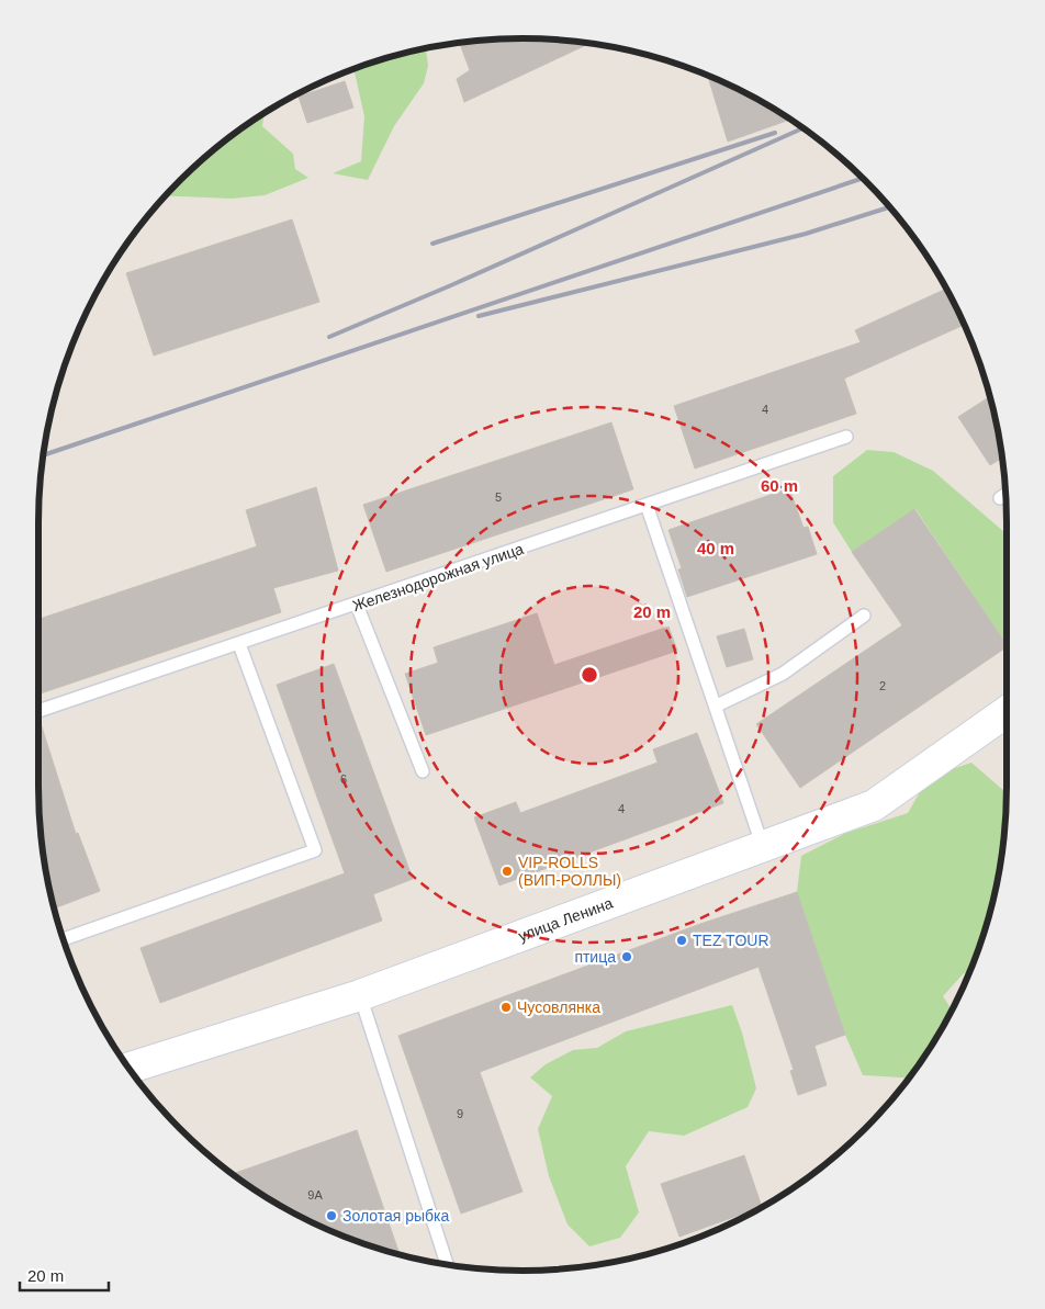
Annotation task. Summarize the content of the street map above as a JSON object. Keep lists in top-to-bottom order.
{
  "streets": {
    "main road": ["улица Ленина"],
    "lane": ["Железнодорожная улица"]
  },
  "places": [
    "VIP-ROLLS (ВИП-РОЛЛЫ)",
    "TEZ TOUR",
    "птица",
    "Чусовлянка",
    "Золотая рыбка"
  ],
  "house_numbers": [
    "4",
    "5",
    "2",
    "6",
    "4",
    "9",
    "9А"
  ],
  "scale_bar": "20 m",
  "rings": ["60 m", "40 m", "20 m"]
}
